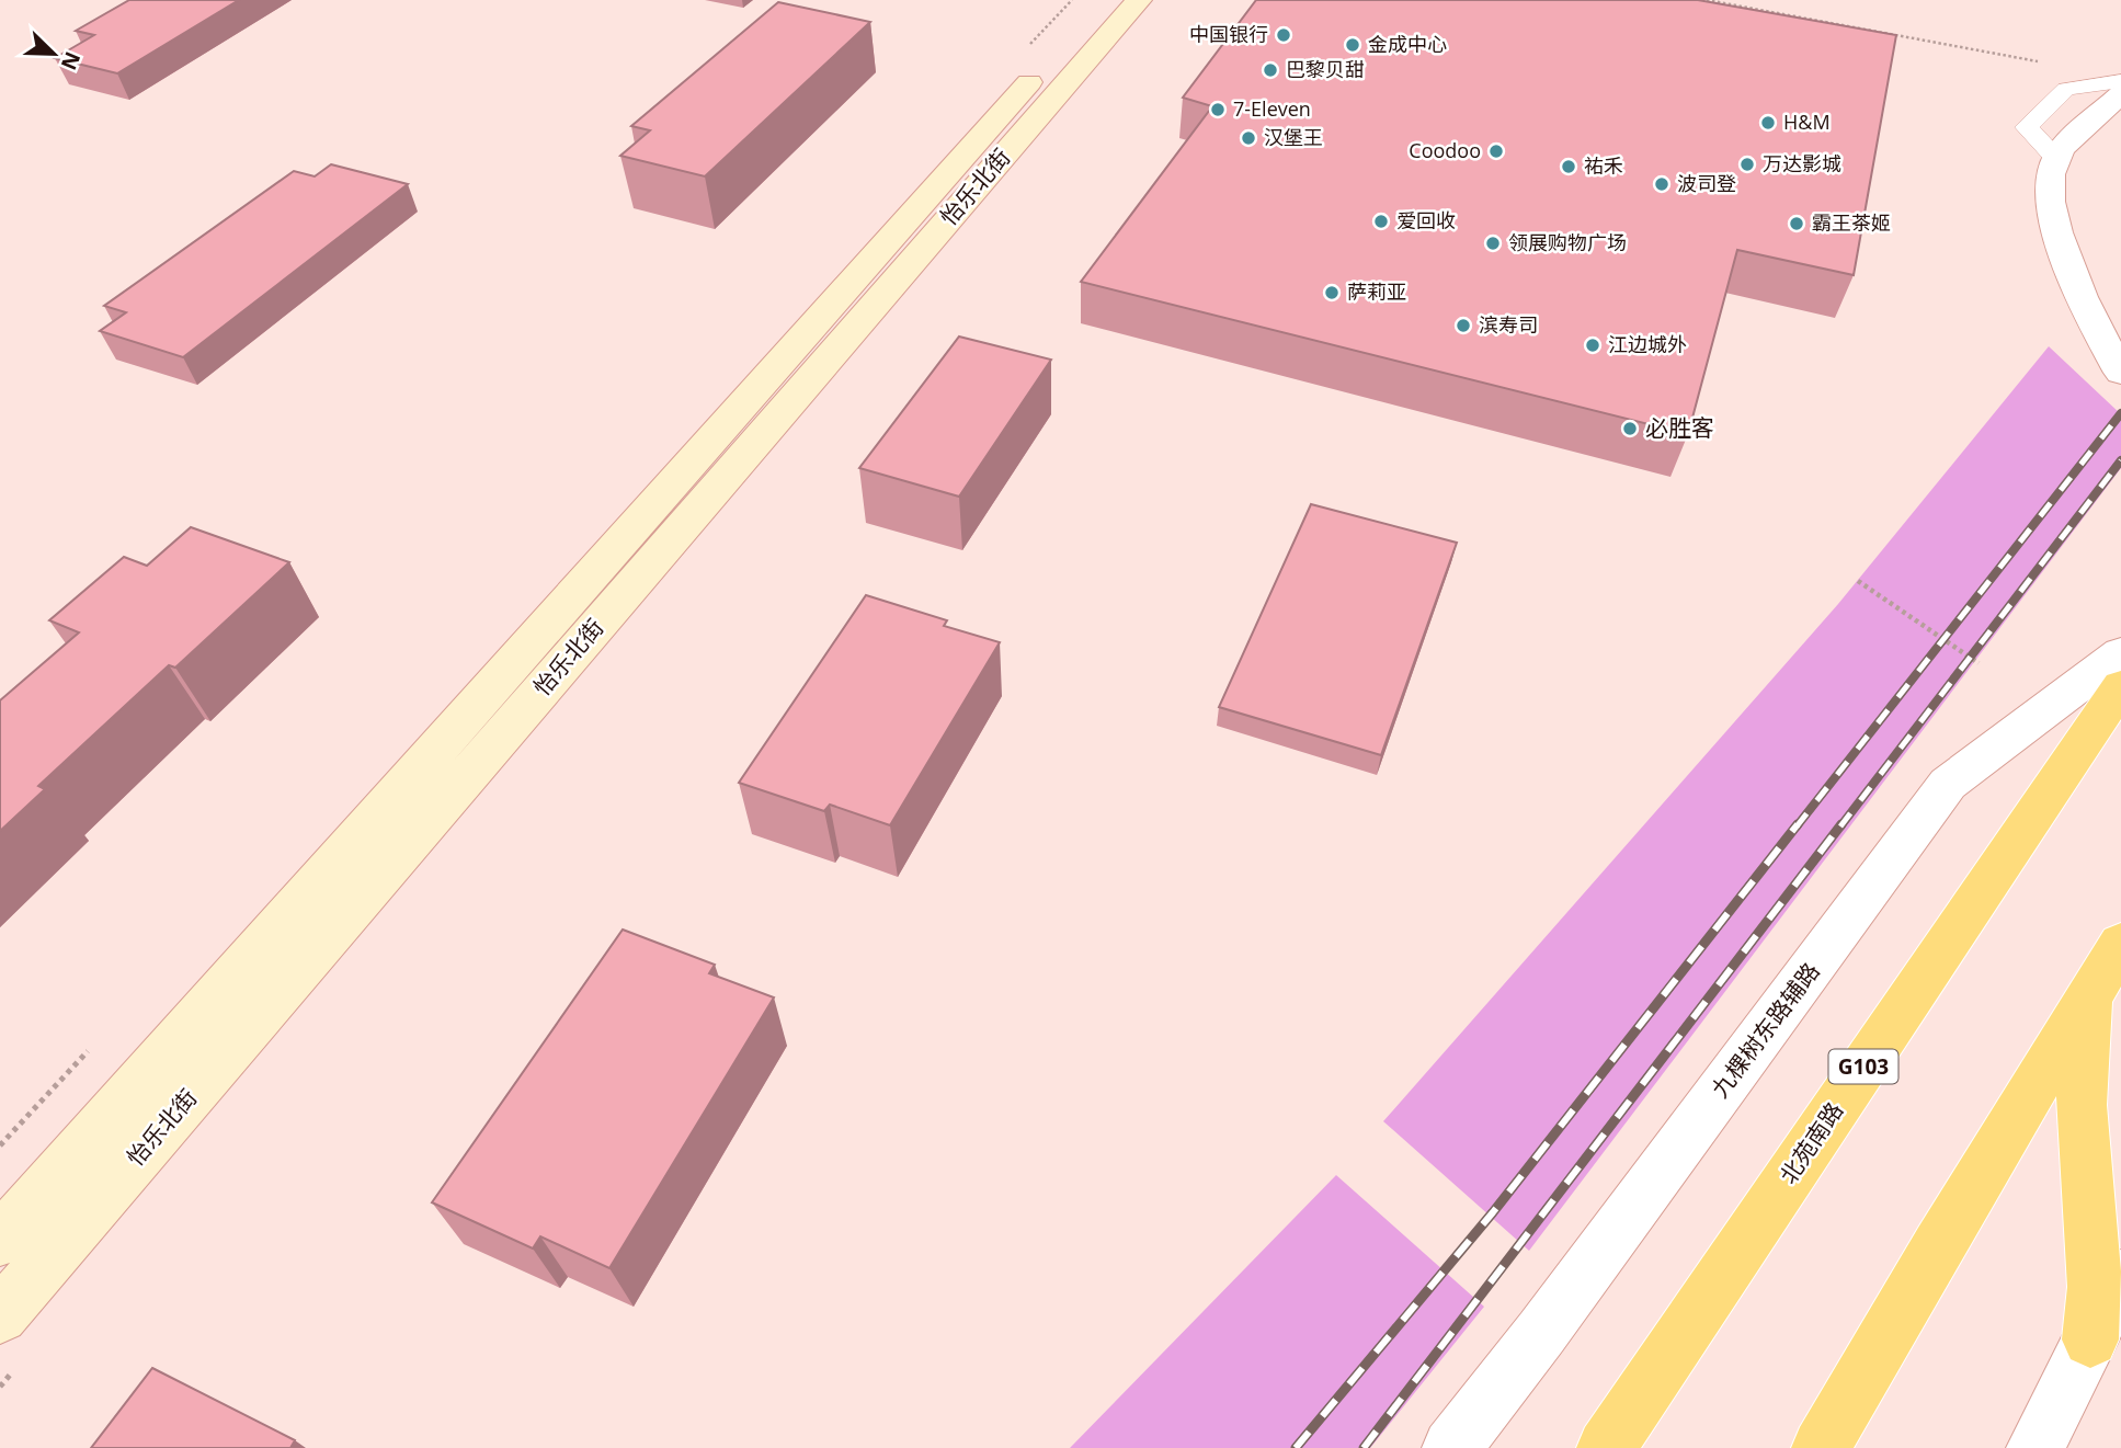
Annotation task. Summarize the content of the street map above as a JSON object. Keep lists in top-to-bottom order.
{
  "streets": {
    "highway": ["G103", "北苑南路"],
    "main road": ["怡乐北街"],
    "street": ["九棵树东路辅路"]
  },
  "places": [
    "中国银行",
    "金成中心",
    "巴黎贝甜",
    "7-Eleven",
    "H&M",
    "汉堡王",
    "Coodoo",
    "万达影城",
    "祐禾",
    "波司登",
    "爱回收",
    "霸王茶姬",
    "领展购物广场",
    "萨莉亚",
    "滨寿司",
    "江边城外",
    "必胜客"
  ],
  "north": "bottom right"
}
